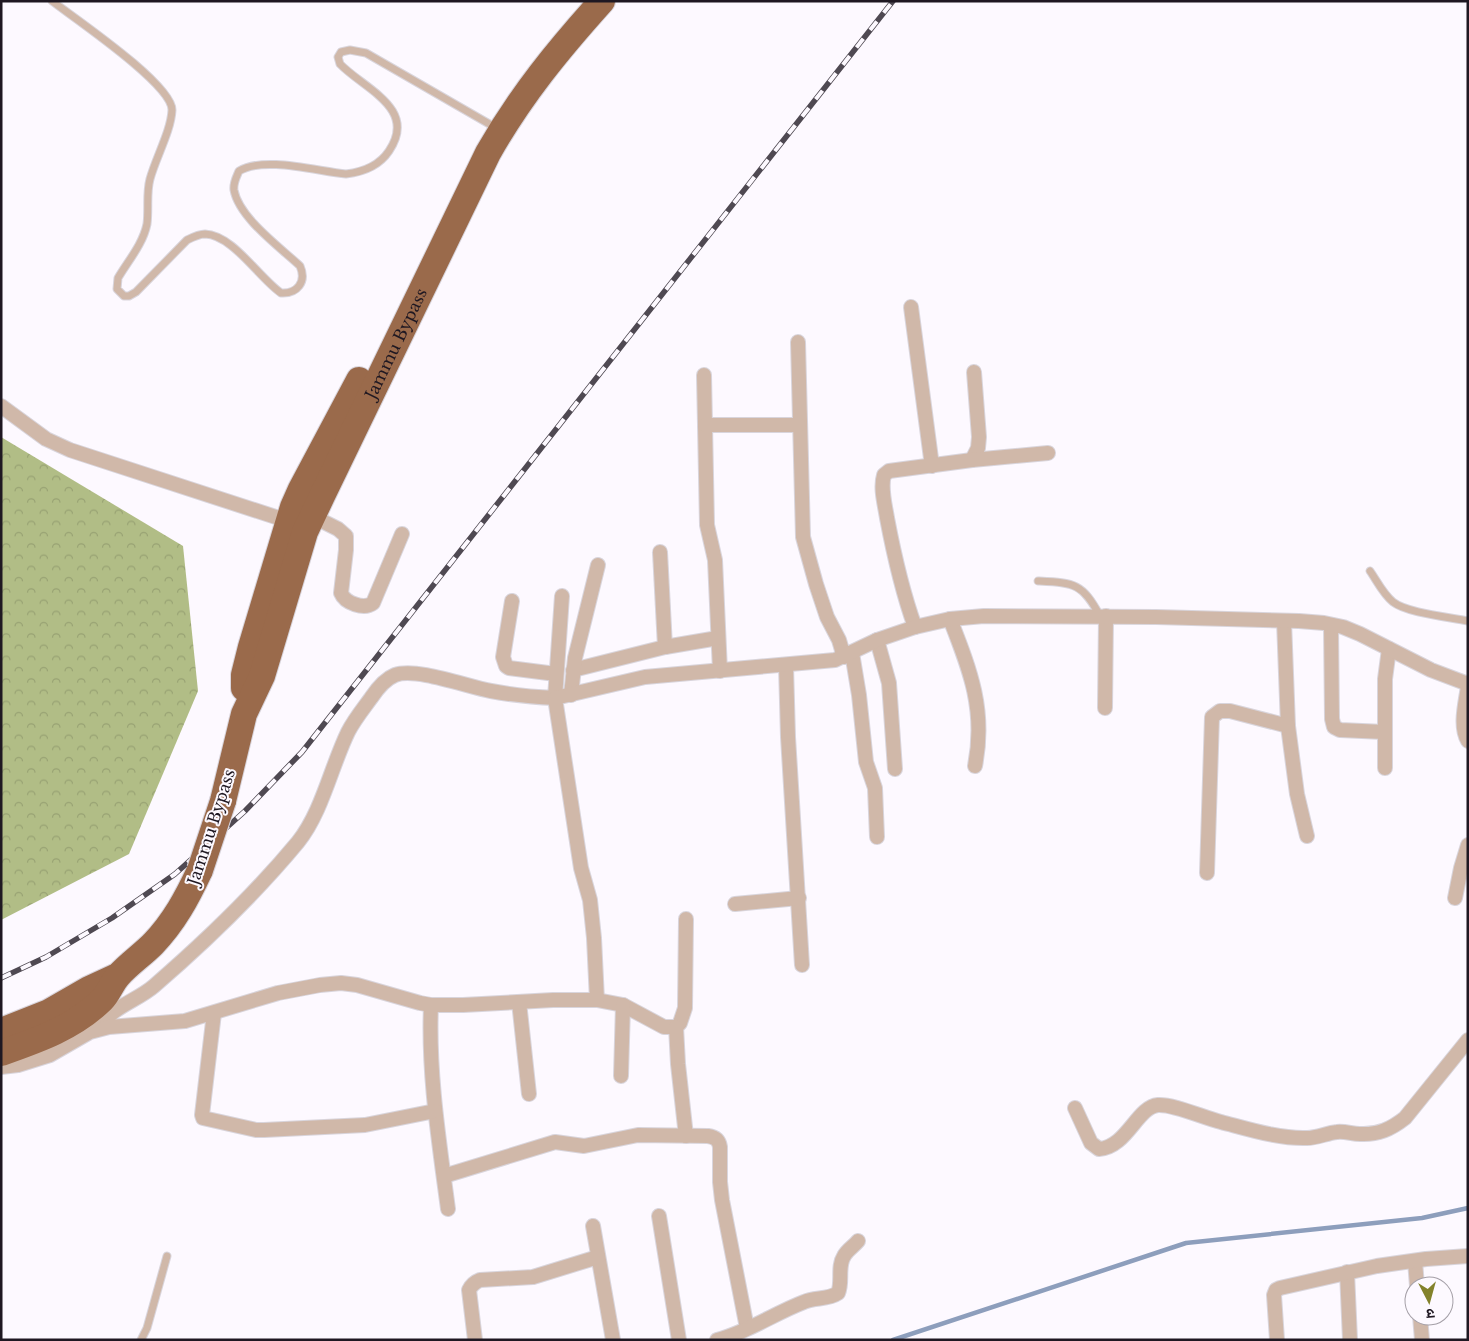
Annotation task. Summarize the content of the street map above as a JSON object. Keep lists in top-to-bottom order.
{
  "streets": {
    "highway": ["Jammu Bypass"]
  },
  "north": "bottom"
}
